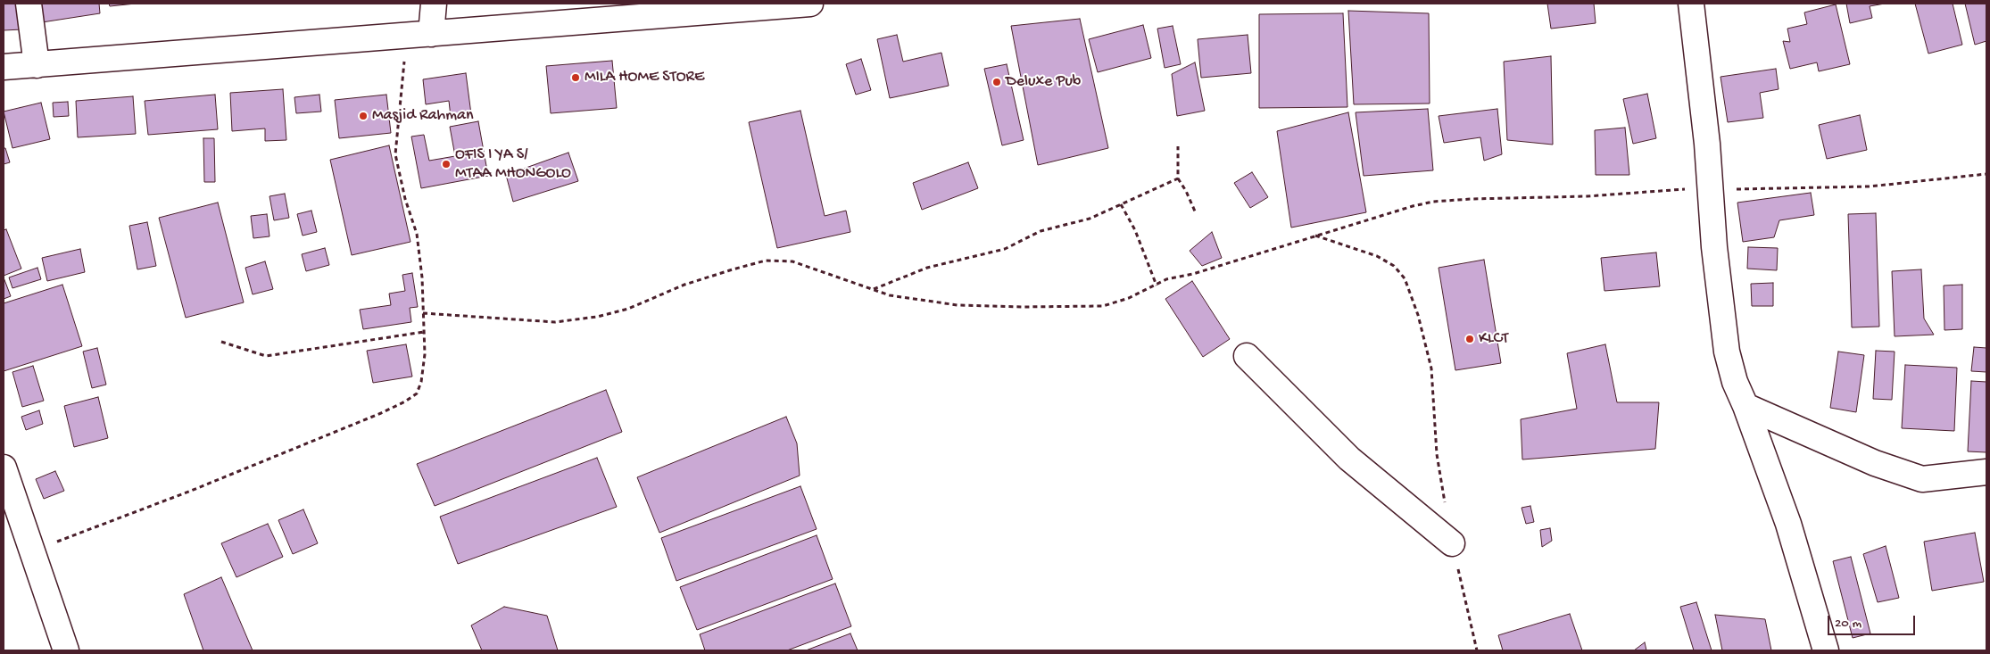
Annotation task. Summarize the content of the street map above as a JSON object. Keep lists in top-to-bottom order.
{
  "places": [
    "MILA HOME STORE",
    "Deluxe Pub",
    "Masjid Rahman",
    "OFIS I YA S/ MTAA MHONGOLO",
    "KLCT"
  ],
  "scale_bar": "20 m"
}
